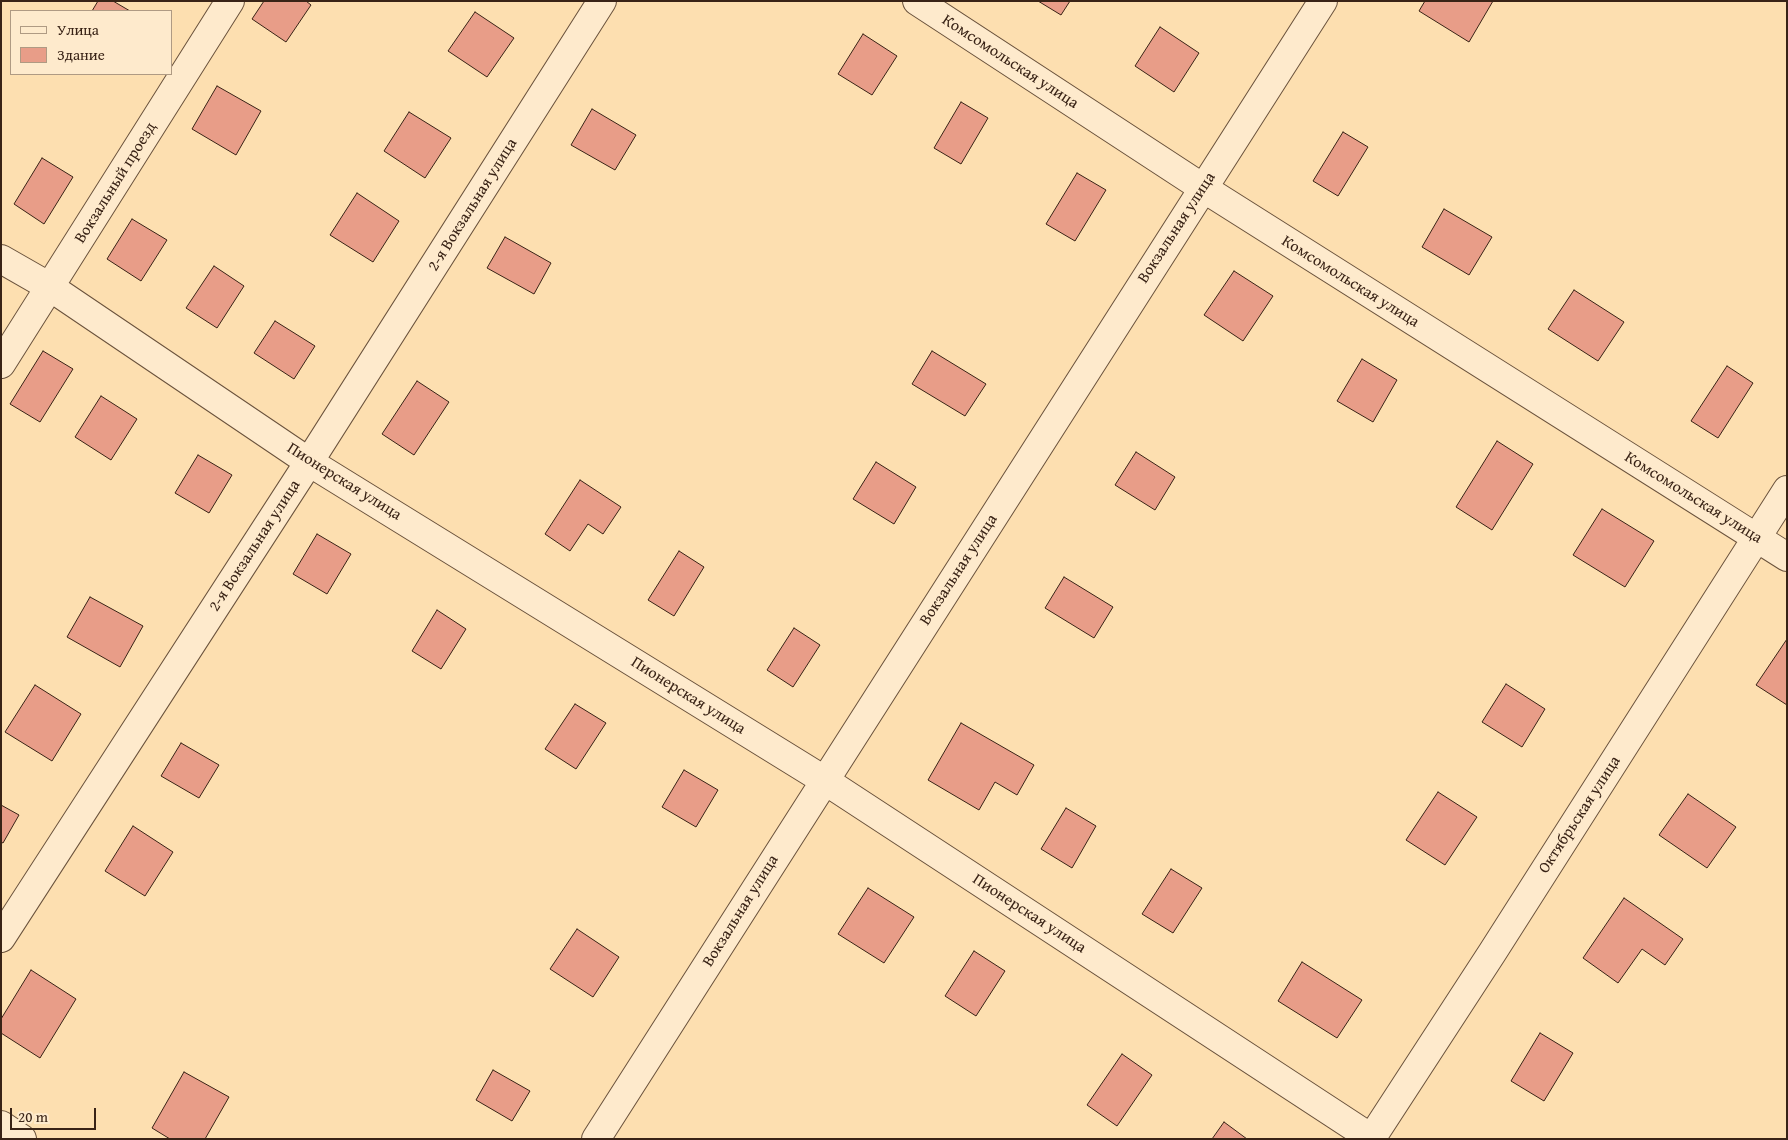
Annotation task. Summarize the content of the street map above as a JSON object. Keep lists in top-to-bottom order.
{
  "streets": {
    "street": [
      "Комсомольская улица",
      "Вокзальный проезд",
      "2-я Вокзальная улица",
      "Вокзальная улица",
      "Пионерская улица",
      "Октябрьская улица"
    ]
  },
  "crossings": [
    ["Комсомольская улица", "Вокзальная улица"],
    ["Комсомольская улица", "Октябрьская улица"],
    ["Вокзальный проезд", "Пионерская улица"],
    ["2-я Вокзальная улица", "Пионерская улица"],
    ["Вокзальная улица", "Пионерская улица"],
    ["Пионерская улица", "Октябрьская улица"]
  ],
  "legend": ["Улица", "Здание"],
  "scale_bar": "20 m"
}
